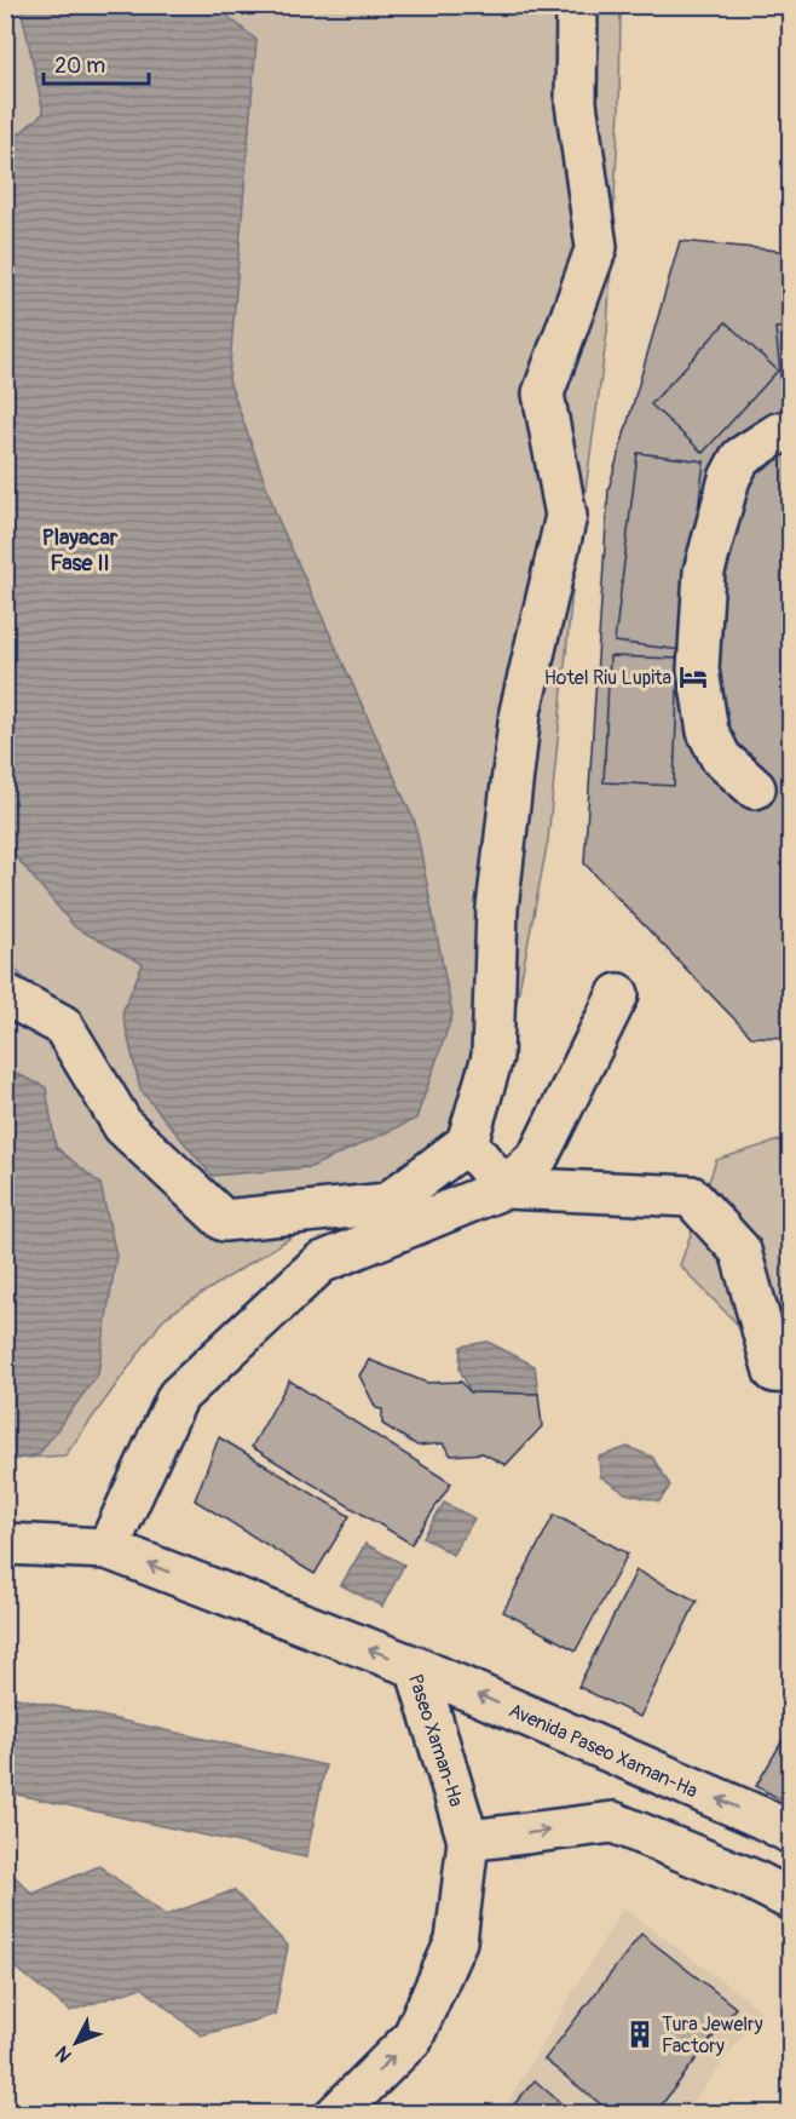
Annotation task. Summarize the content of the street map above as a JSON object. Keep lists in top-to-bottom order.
{
  "streets": {
    "main road": ["Paseo Xaman-Ha", "Avenida Paseo Xaman-Ha"]
  },
  "crossings": [
    ["Paseo Xaman-Ha", "Avenida Paseo Xaman-Ha"]
  ],
  "districts": ["Playacar Fase II"],
  "places": {
    "hotel": ["Hotel Riu Lupita"],
    "building": ["Tura Jewelry Factory"]
  },
  "scale_bar": "20 m",
  "north": "bottom left"
}
